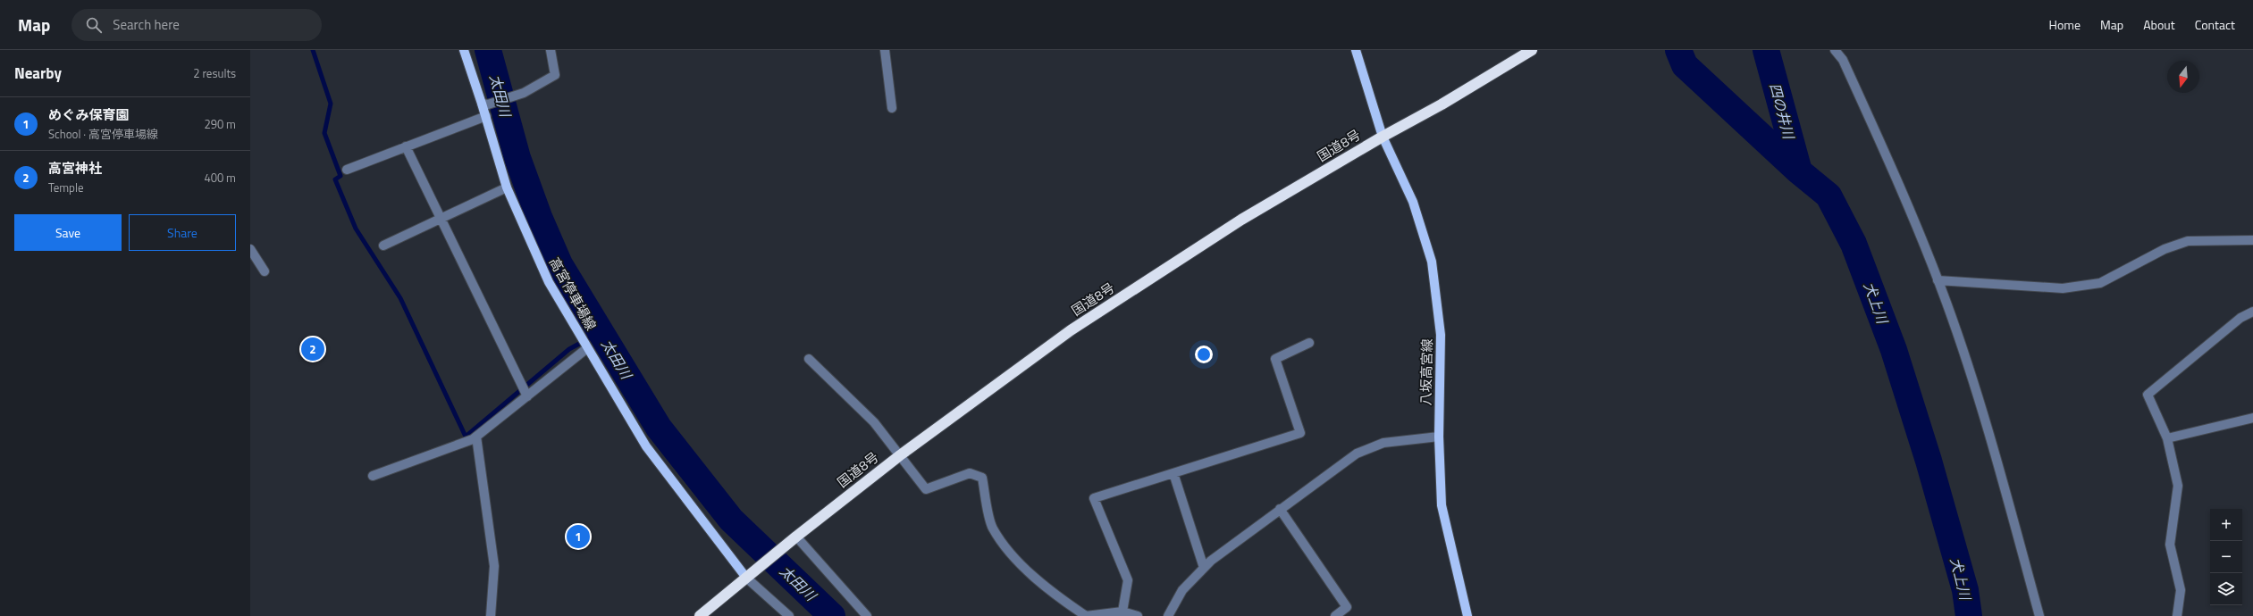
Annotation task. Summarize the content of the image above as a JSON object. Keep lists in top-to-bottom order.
{
  "streets": {
    "highway": ["国道8号"],
    "main road": ["高宮停車場線", "八坂高宮線"]
  },
  "crossings": [
    ["国道8号", "高宮停車場線"],
    ["国道8号", "八坂高宮線"]
  ],
  "water": ["太田川", "四の井川", "犬上川"],
  "north": "bottom",
  "page": {
    "header": "Map",
    "search": "Search here",
    "nav": [
      "Home",
      "Map",
      "About",
      "Contact"
    ],
    "heading": ["Nearby", "2 results"],
    "list": [
      {
        "mark": "1",
        "name": "めぐみ保育園",
        "note": "School · 高宮停車場線",
        "value": "290 m"
      },
      {
        "mark": "2",
        "name": "高宮神社",
        "note": "Temple",
        "value": "400 m"
      }
    ],
    "buttons": ["Save", "Share"],
    "pins": ["2", "1"],
    "map_buttons": ["+", "−"]
  }
}
